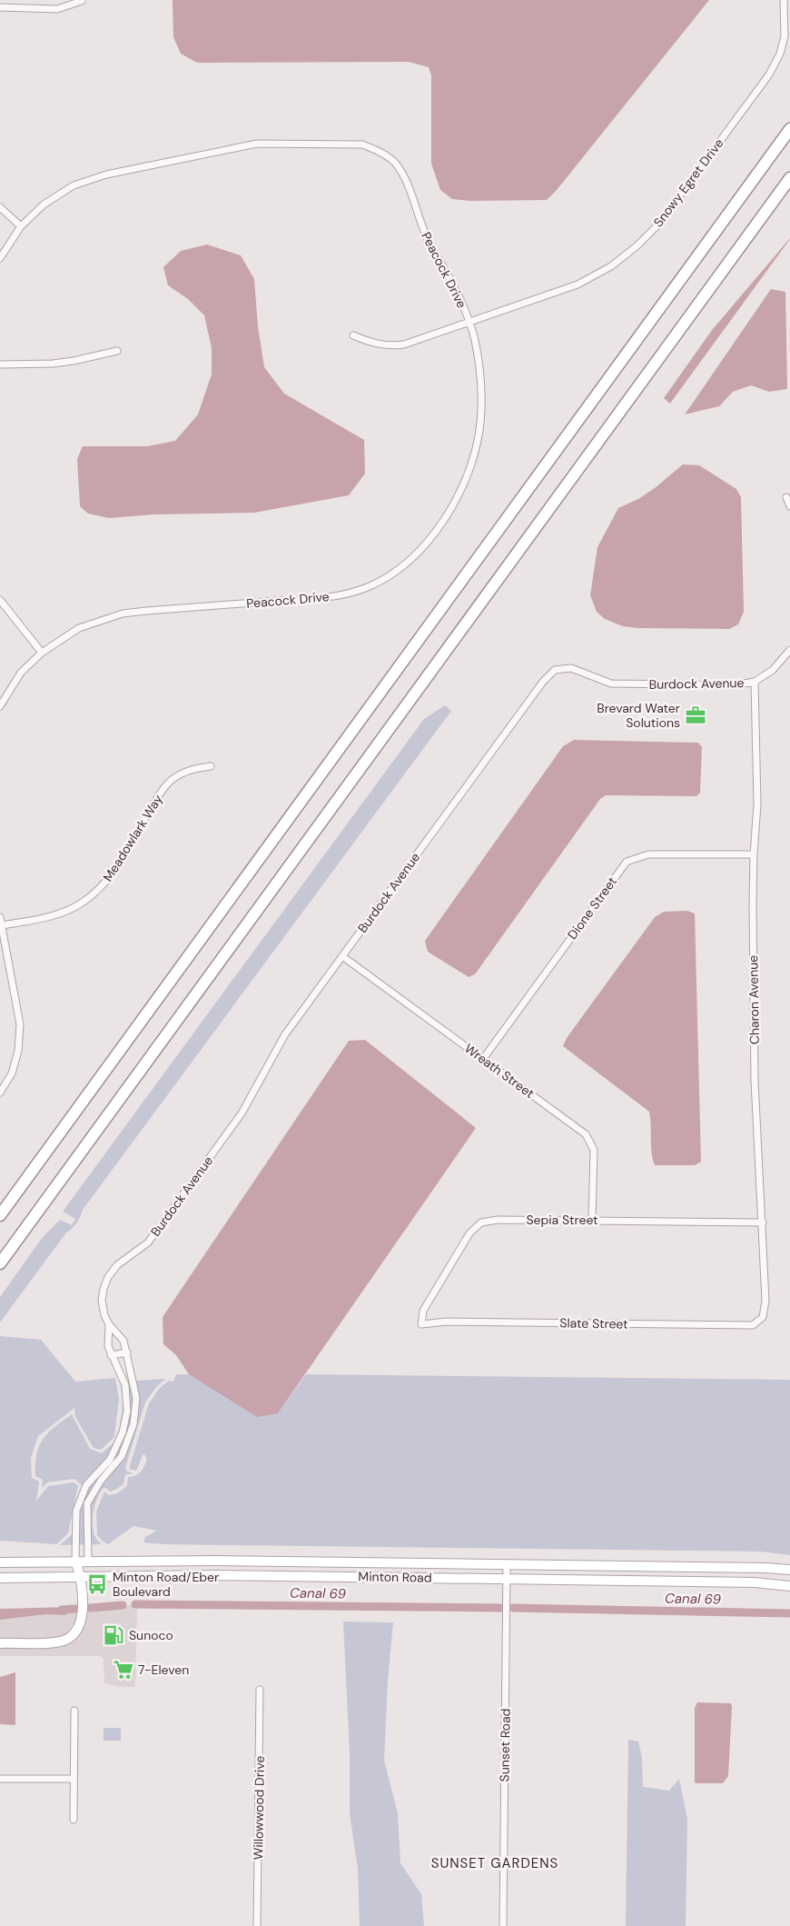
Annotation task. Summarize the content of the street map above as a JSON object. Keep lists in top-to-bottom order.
{
  "streets": {
    "main road": ["Minton Road"],
    "street": [
      "Snowy Egret Drive",
      "Peacock Drive",
      "Burdock Avenue",
      "Meadowlark Way",
      "Dione Street",
      "Charon Avenue",
      "Wreath Street",
      "Sepia Street",
      "Slate Street",
      "Sunset Road",
      "Willowwood Drive"
    ]
  },
  "crossings": [
    ["Snowy Egret Drive", "Peacock Drive"],
    ["Burdock Avenue", "Charon Avenue"],
    ["Burdock Avenue", "Wreath Street"],
    ["Burdock Avenue", "Minton Road"],
    ["Dione Street", "Charon Avenue"],
    ["Dione Street", "Wreath Street"],
    ["Charon Avenue", "Sepia Street"],
    ["Charon Avenue", "Slate Street"],
    ["Wreath Street", "Sepia Street"],
    ["Sepia Street", "Slate Street"],
    ["Minton Road", "Sunset Road"]
  ],
  "districts": ["SUNSET GARDENS"],
  "water": ["Canal 69"],
  "places": {
    "office": ["Brevard Water Solutions"],
    "bus stop": ["Minton Road/Eber Boulevard"],
    "fuel station": ["Sunoco"],
    "supermarket": ["7-Eleven"]
  }
}
